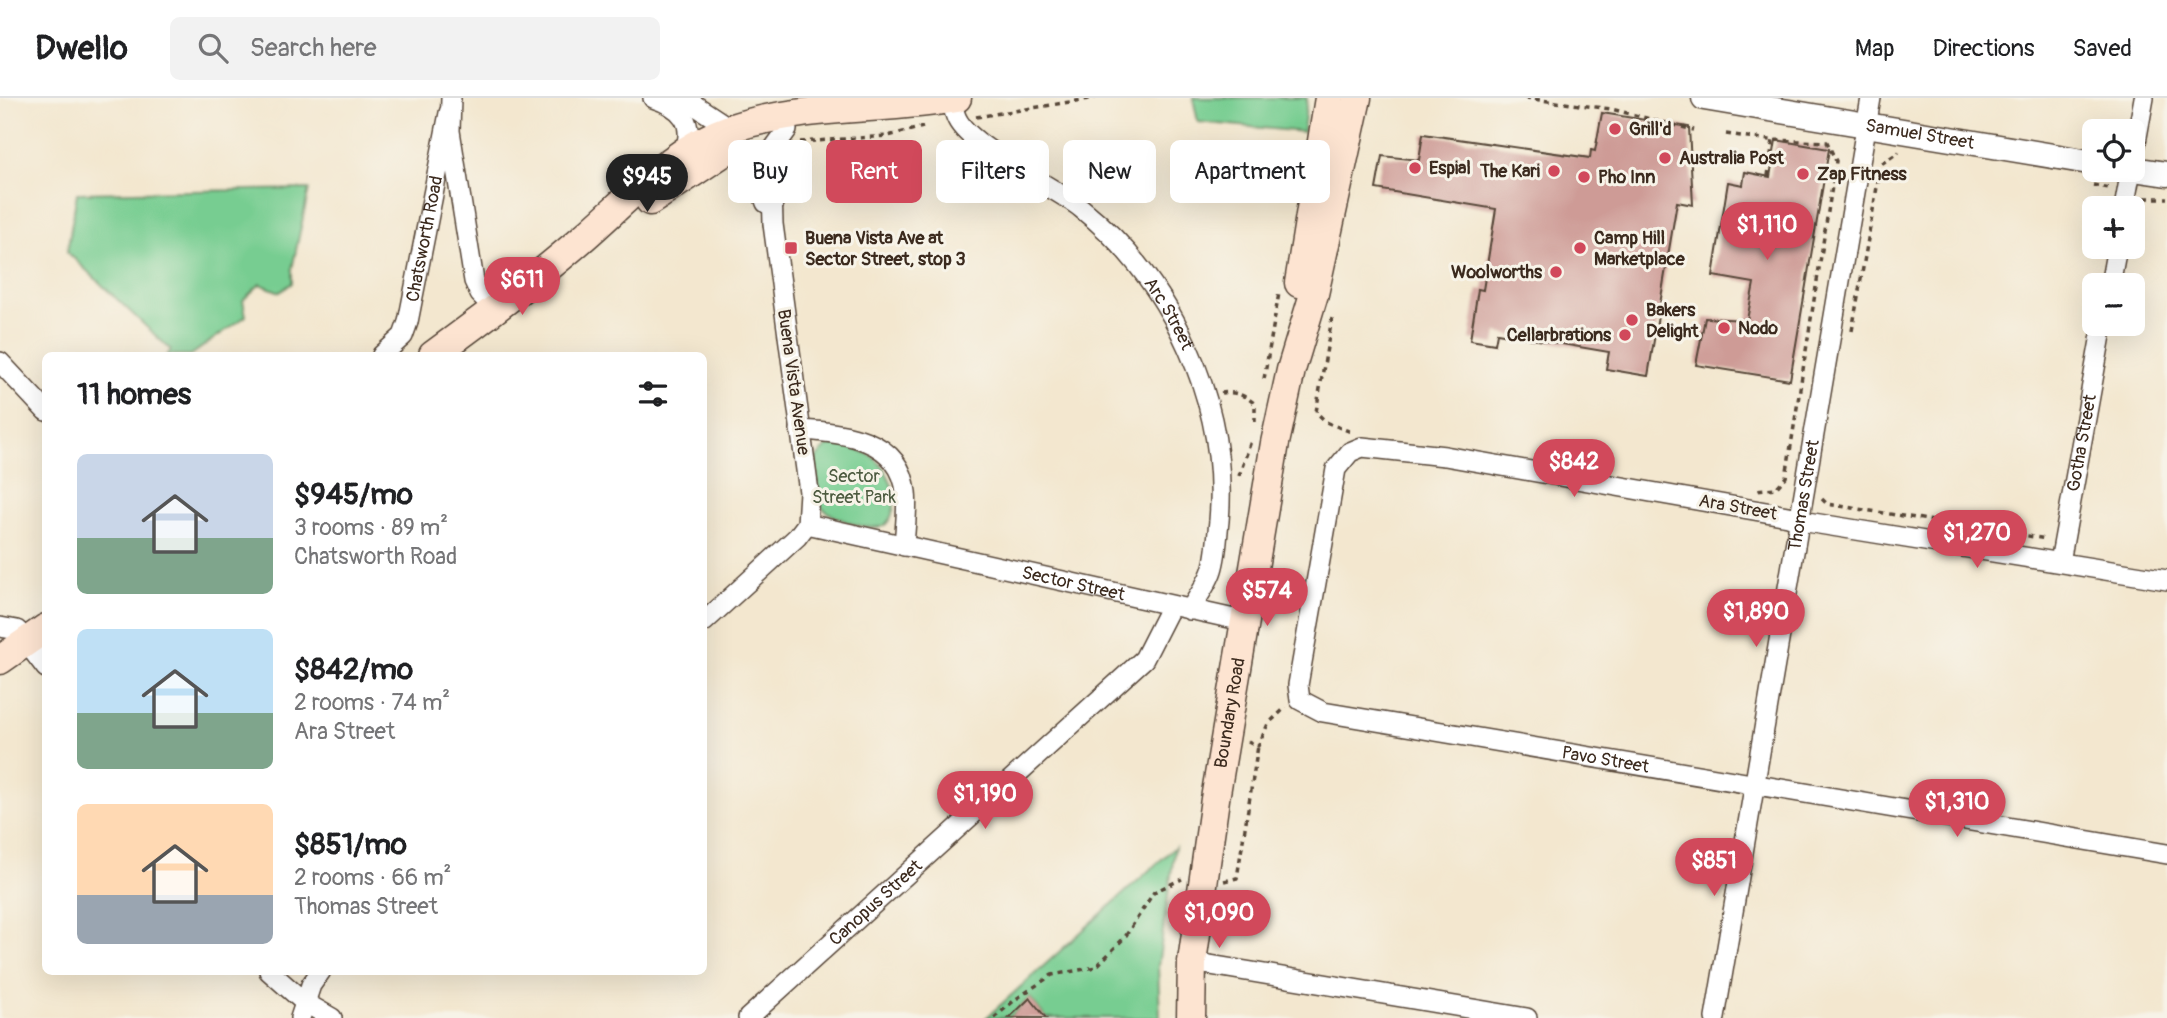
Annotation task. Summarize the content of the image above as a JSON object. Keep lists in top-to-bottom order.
{
  "streets": {
    "main road": ["Boundary Road"],
    "street": [
      "Samuel Street",
      "Chatsworth Road",
      "Arc Street",
      "Buena Vista Avenue",
      "Gotha Street",
      "Thomas Street",
      "Ara Street",
      "Sector Street",
      "Pavo Street",
      "Canopus Street"
    ]
  },
  "crossings": [
    ["Samuel Street", "Thomas Street"],
    ["Arc Street", "Sector Street"],
    ["Arc Street", "Canopus Street"],
    ["Buena Vista Avenue", "Sector Street"],
    ["Gotha Street", "Ara Street"],
    ["Thomas Street", "Ara Street"],
    ["Thomas Street", "Pavo Street"],
    ["Ara Street", "Pavo Street"],
    ["Sector Street", "Boundary Road"],
    ["Sector Street", "Canopus Street"]
  ],
  "parks": ["Sector Street Park"],
  "places": {
    "other": [
      "Grill'd",
      "Australia Post",
      "Espial",
      "The Kari",
      "Zap Fitness",
      "Pho Inn",
      "Camp Hill Marketplace",
      "Woolworths",
      "Bakers Delight",
      "Nodo",
      "Cellarbrations"
    ],
    "transit": ["Buena Vista Ave at Sector Street, stop 3"]
  },
  "page": {
    "header": "Dwello",
    "search": "Search here",
    "nav": ["Map", "Directions", "Saved"],
    "map_buttons": ["+", "−"],
    "chip": [
      "Buy",
      "Rent",
      "Filters",
      "New",
      "Apartment"
    ],
    "price": [
      "$945",
      "$1,110",
      "$611",
      "$842",
      "$1,270",
      "$574",
      "$1,890",
      "$1,190",
      "$1,310",
      "$851",
      "$1,090"
    ],
    "heading": "11 homes",
    "list": [
      {
        "name": "$945/mo",
        "note": "3 rooms · 89 m² · Chatsworth Road"
      },
      {
        "name": "$842/mo",
        "note": "2 rooms · 74 m² · Ara Street"
      },
      {
        "name": "$851/mo",
        "note": "2 rooms · 66 m² · Thomas Street"
      }
    ]
  }
}
